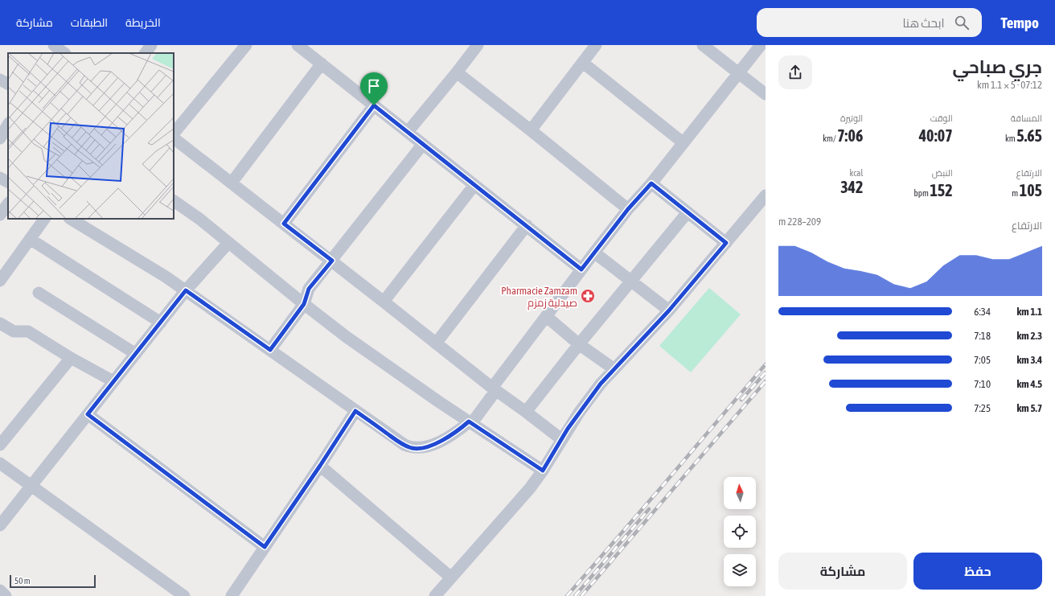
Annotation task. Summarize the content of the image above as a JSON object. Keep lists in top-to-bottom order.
{
  "places": {
    "pharmacy": ["Pharmacie Zamzam صيدلية زمزم"]
  },
  "scale_bar": "50 m",
  "north": "top",
  "page": {
    "header": "Tempo",
    "search": "ابحث هنا",
    "nav": ["الخريطة", "الطبقات", "مشاركة"],
    "heading": ["جري صباحي", "07:12 · 5 × 1.1 km"],
    "stats": [
      ["المسافة", "5.65 km"],
      ["الوقت", "40:07"],
      ["الوتيرة", "7:06 /km"],
      ["الارتفاع", "105 m"],
      ["النبض", "152 bpm"],
      ["kcal", "342"]
    ],
    "chart": ["الارتفاع", "209–228 m"],
    "list": [
      {
        "name": "1.1 km",
        "note": "6:34"
      },
      {
        "name": "2.3 km",
        "note": "7:18"
      },
      {
        "name": "3.4 km",
        "note": "7:05"
      },
      {
        "name": "4.5 km",
        "note": "7:10"
      },
      {
        "name": "5.7 km",
        "note": "7:25"
      }
    ],
    "buttons": ["حفظ", "مشاركة"],
    "scale": "50 m"
  }
}
